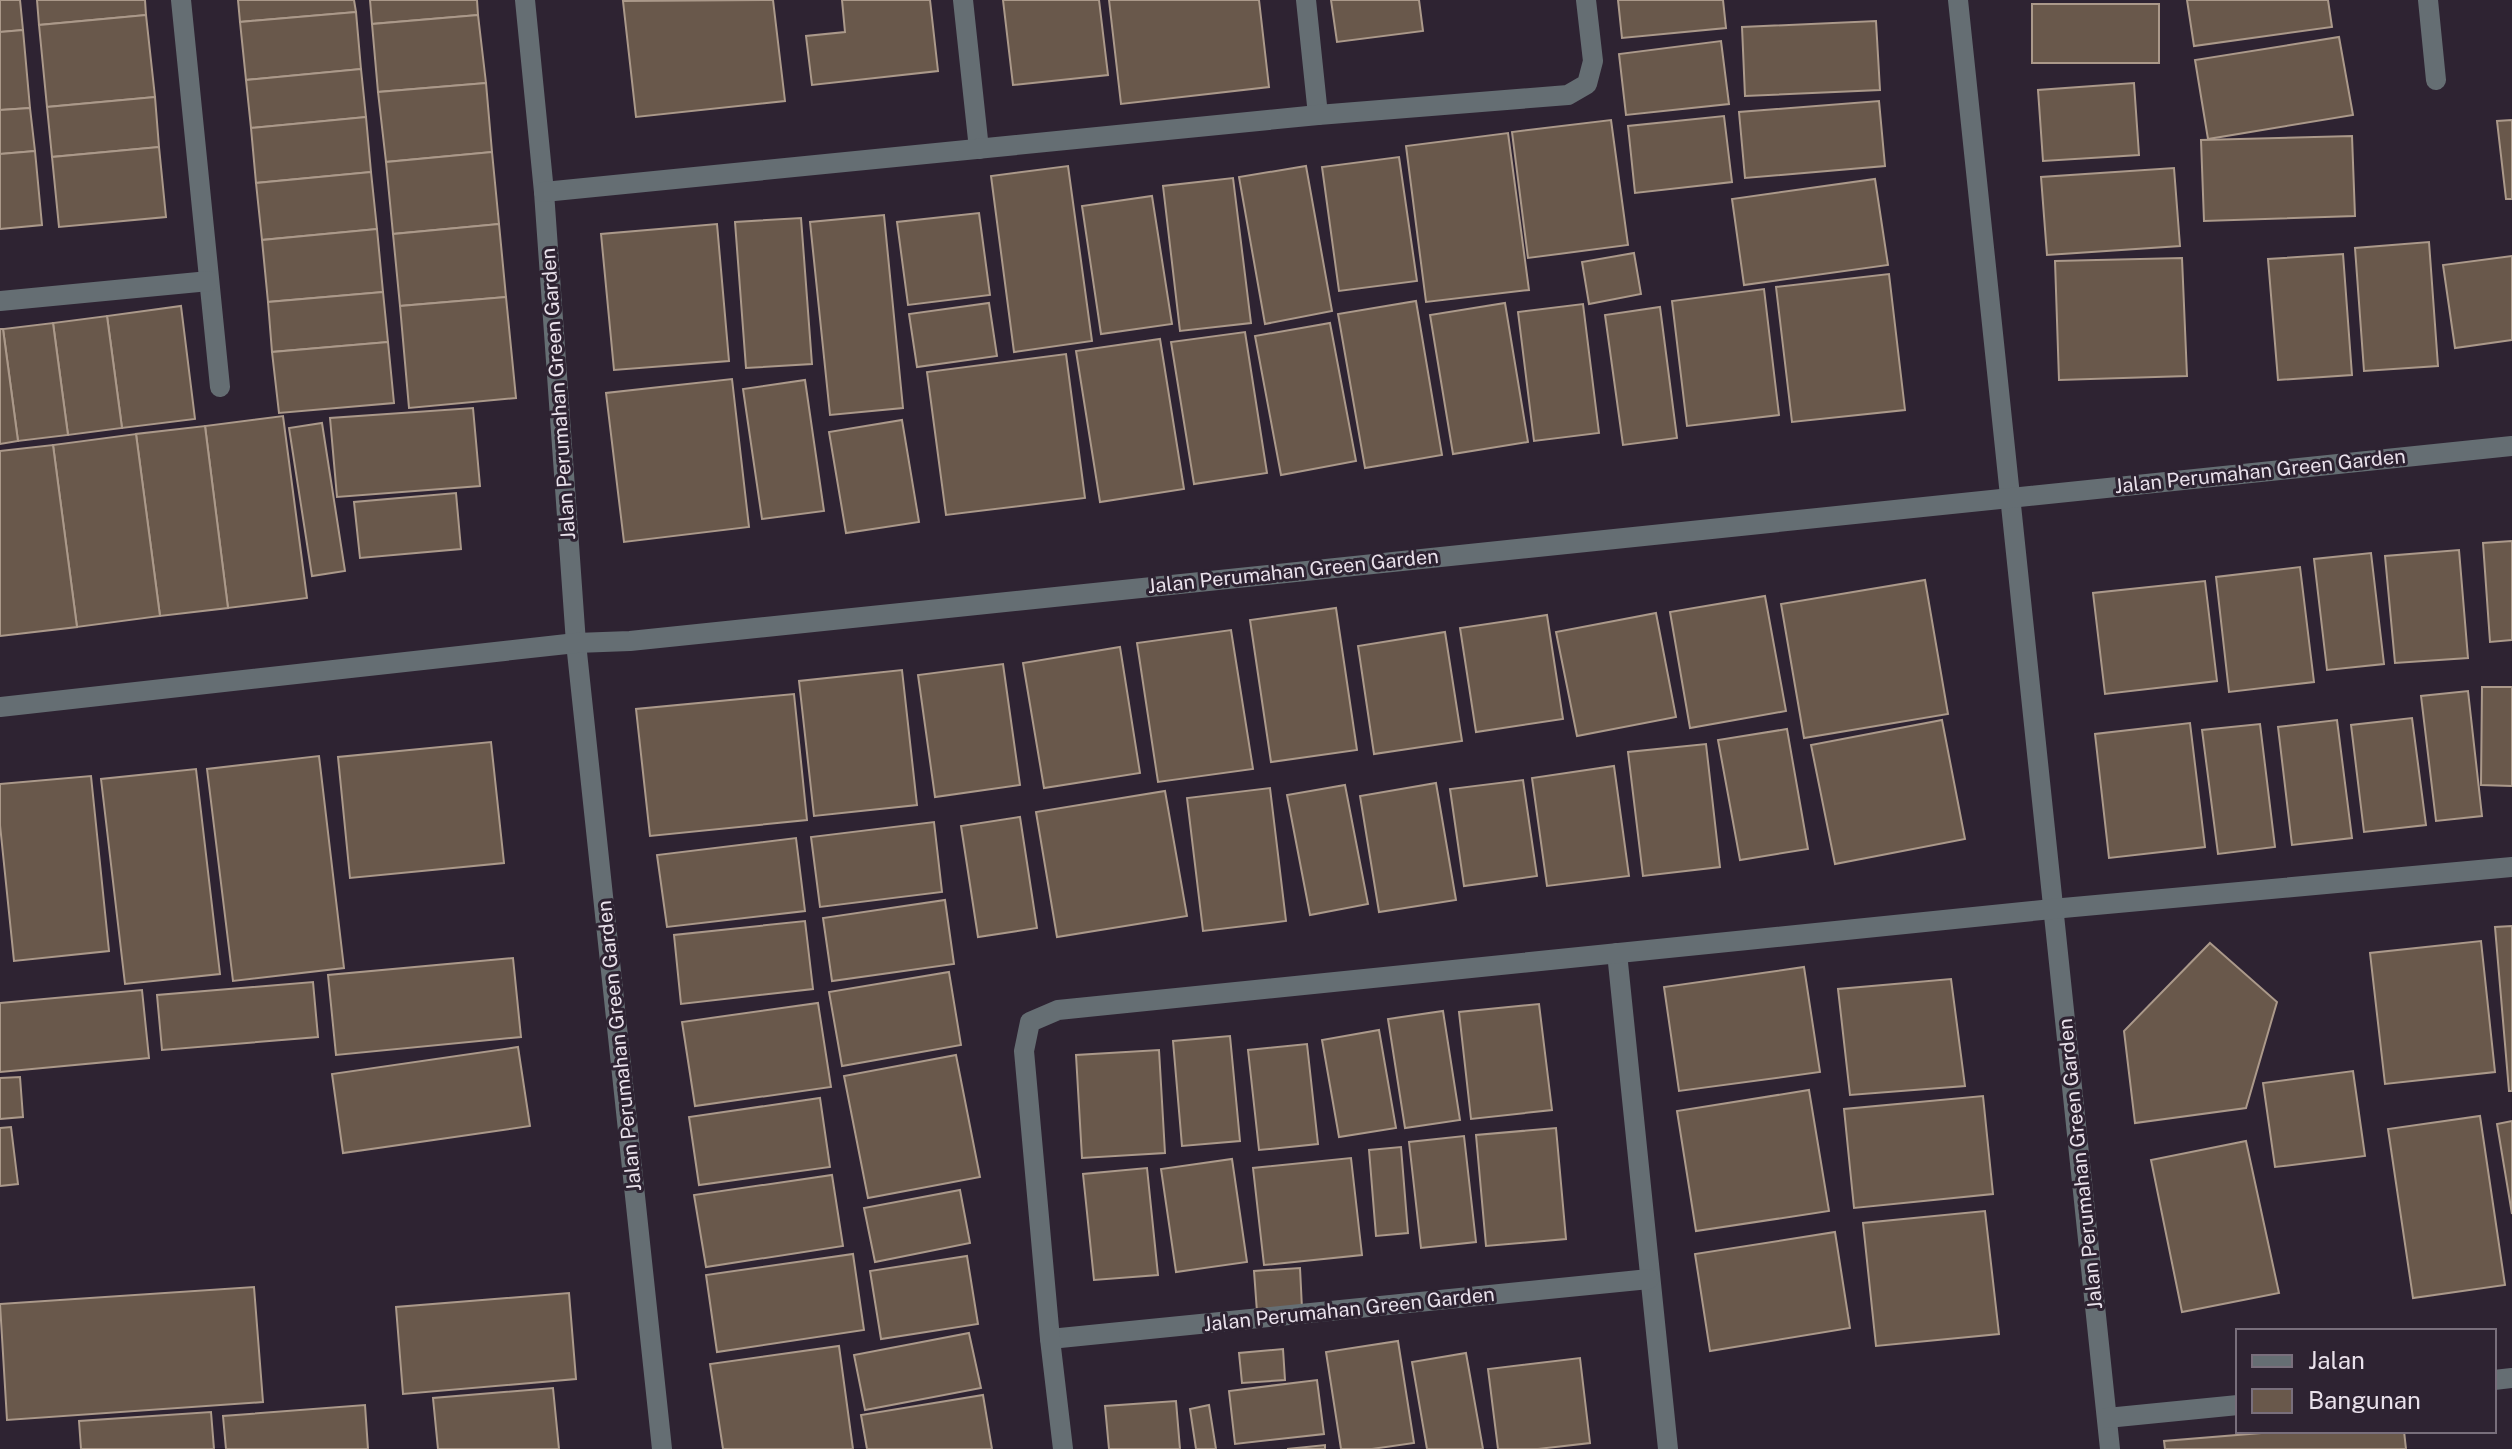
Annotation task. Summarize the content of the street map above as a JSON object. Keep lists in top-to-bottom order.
{
  "streets": {
    "street": ["Jalan Perumahan Green Garden"]
  },
  "legend": ["Jalan", "Bangunan"]
}
